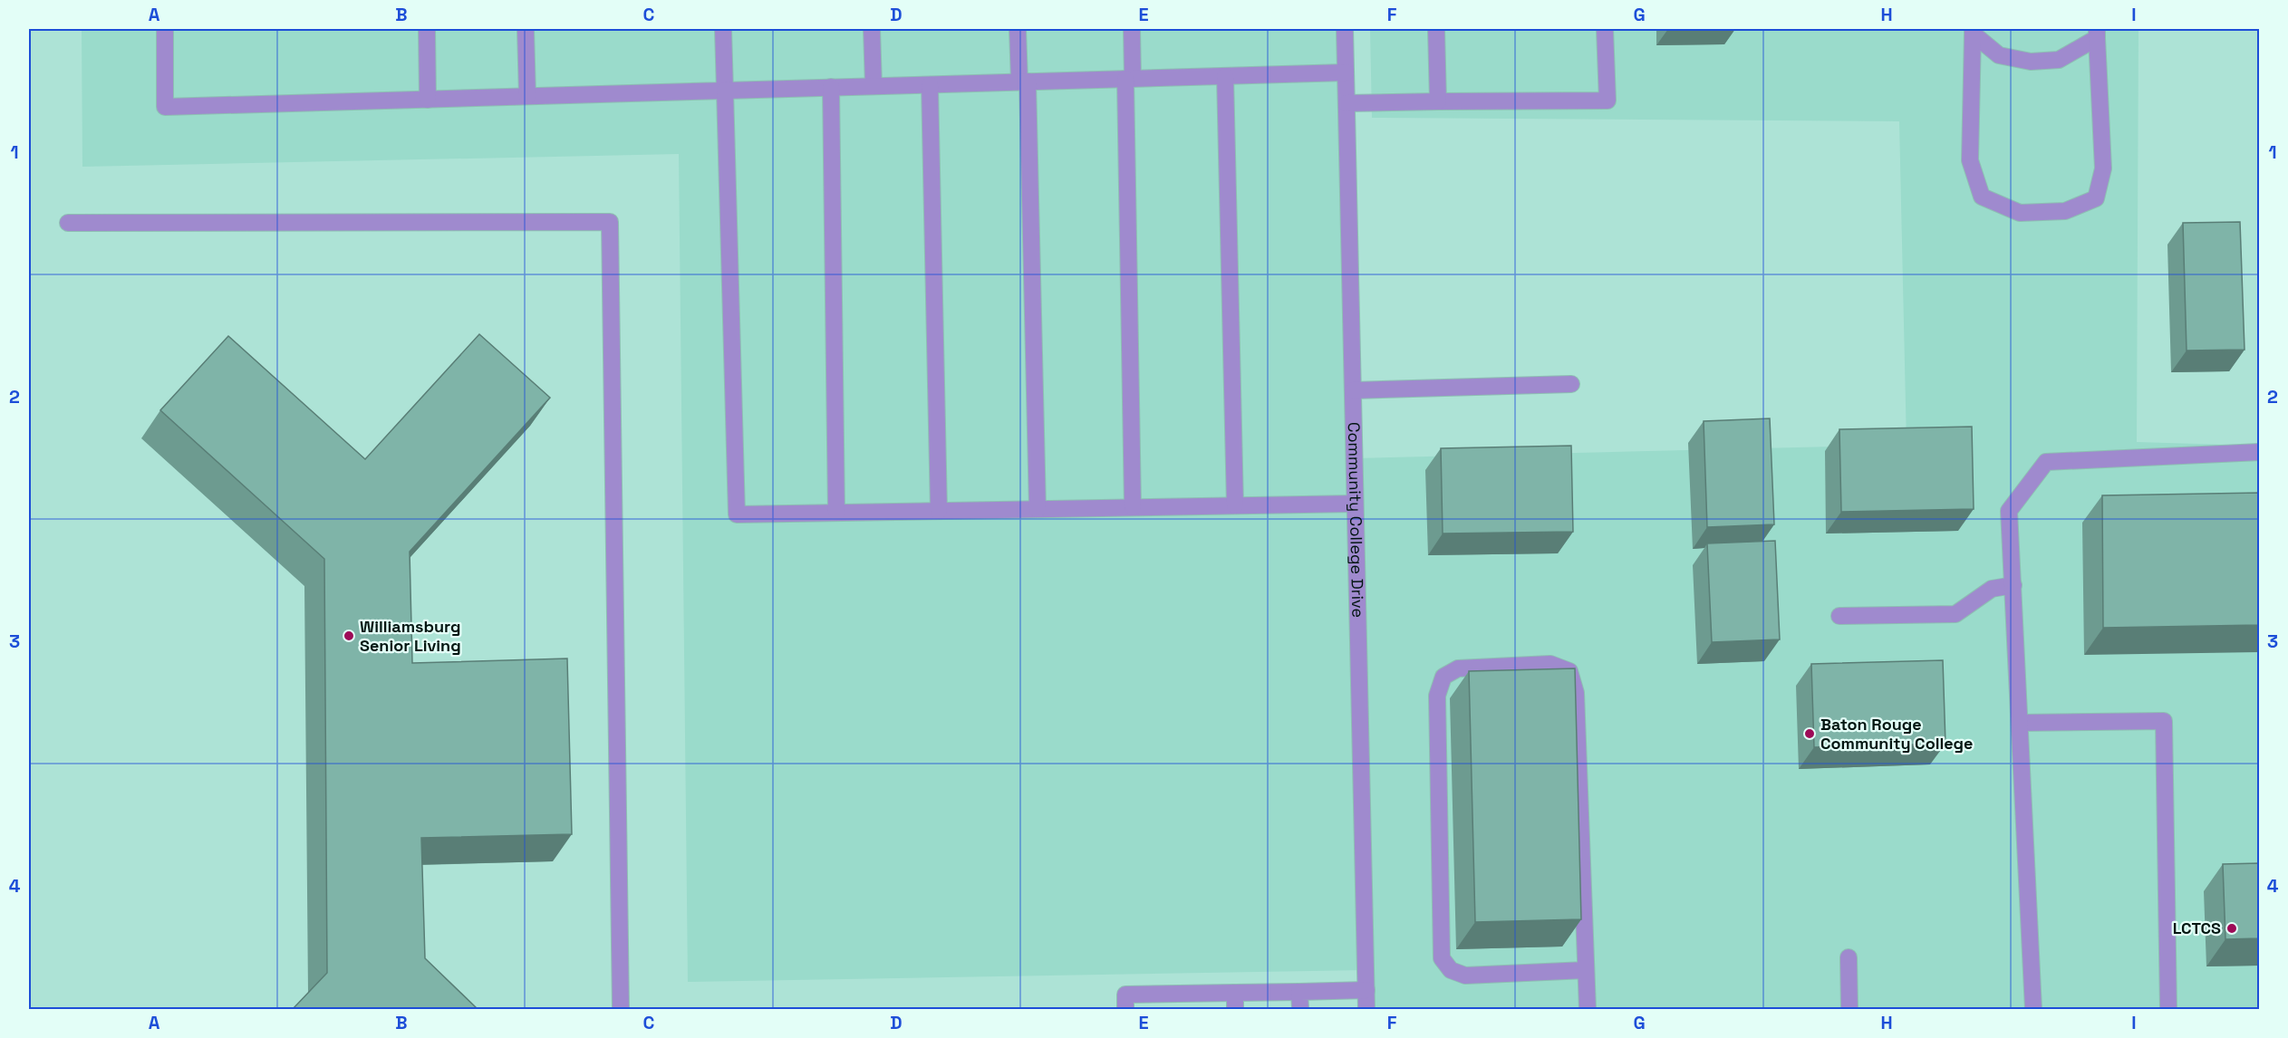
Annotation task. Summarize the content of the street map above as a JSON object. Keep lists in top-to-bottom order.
{
  "streets": {
    "street": ["Community College Drive"]
  },
  "places": ["Williamsburg Senior Living", "Baton Rouge Community College", "LCTCS"],
  "grid": {
    "columns": [
      "A",
      "B",
      "C",
      "D",
      "E",
      "F",
      "G",
      "H",
      "I"
    ],
    "rows": [
      "1",
      "2",
      "3",
      "4"
    ]
  }
}
